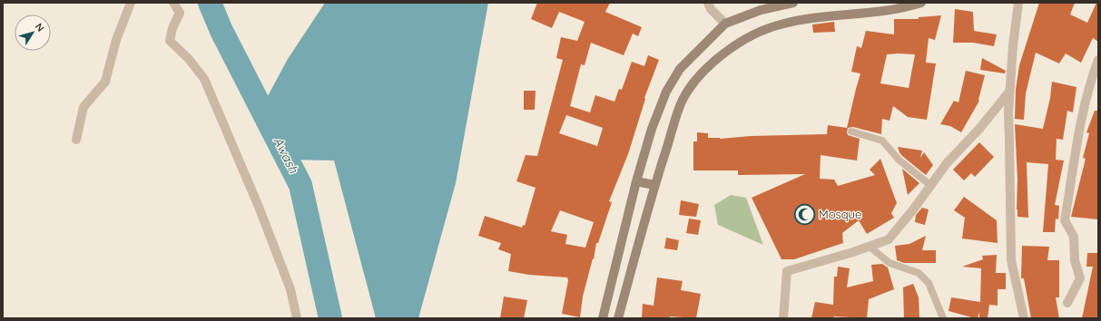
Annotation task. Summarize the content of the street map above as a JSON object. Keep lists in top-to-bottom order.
{
  "water": ["Awash"],
  "places": {
    "mosque": ["Mosque"]
  },
  "north": "top right"
}
